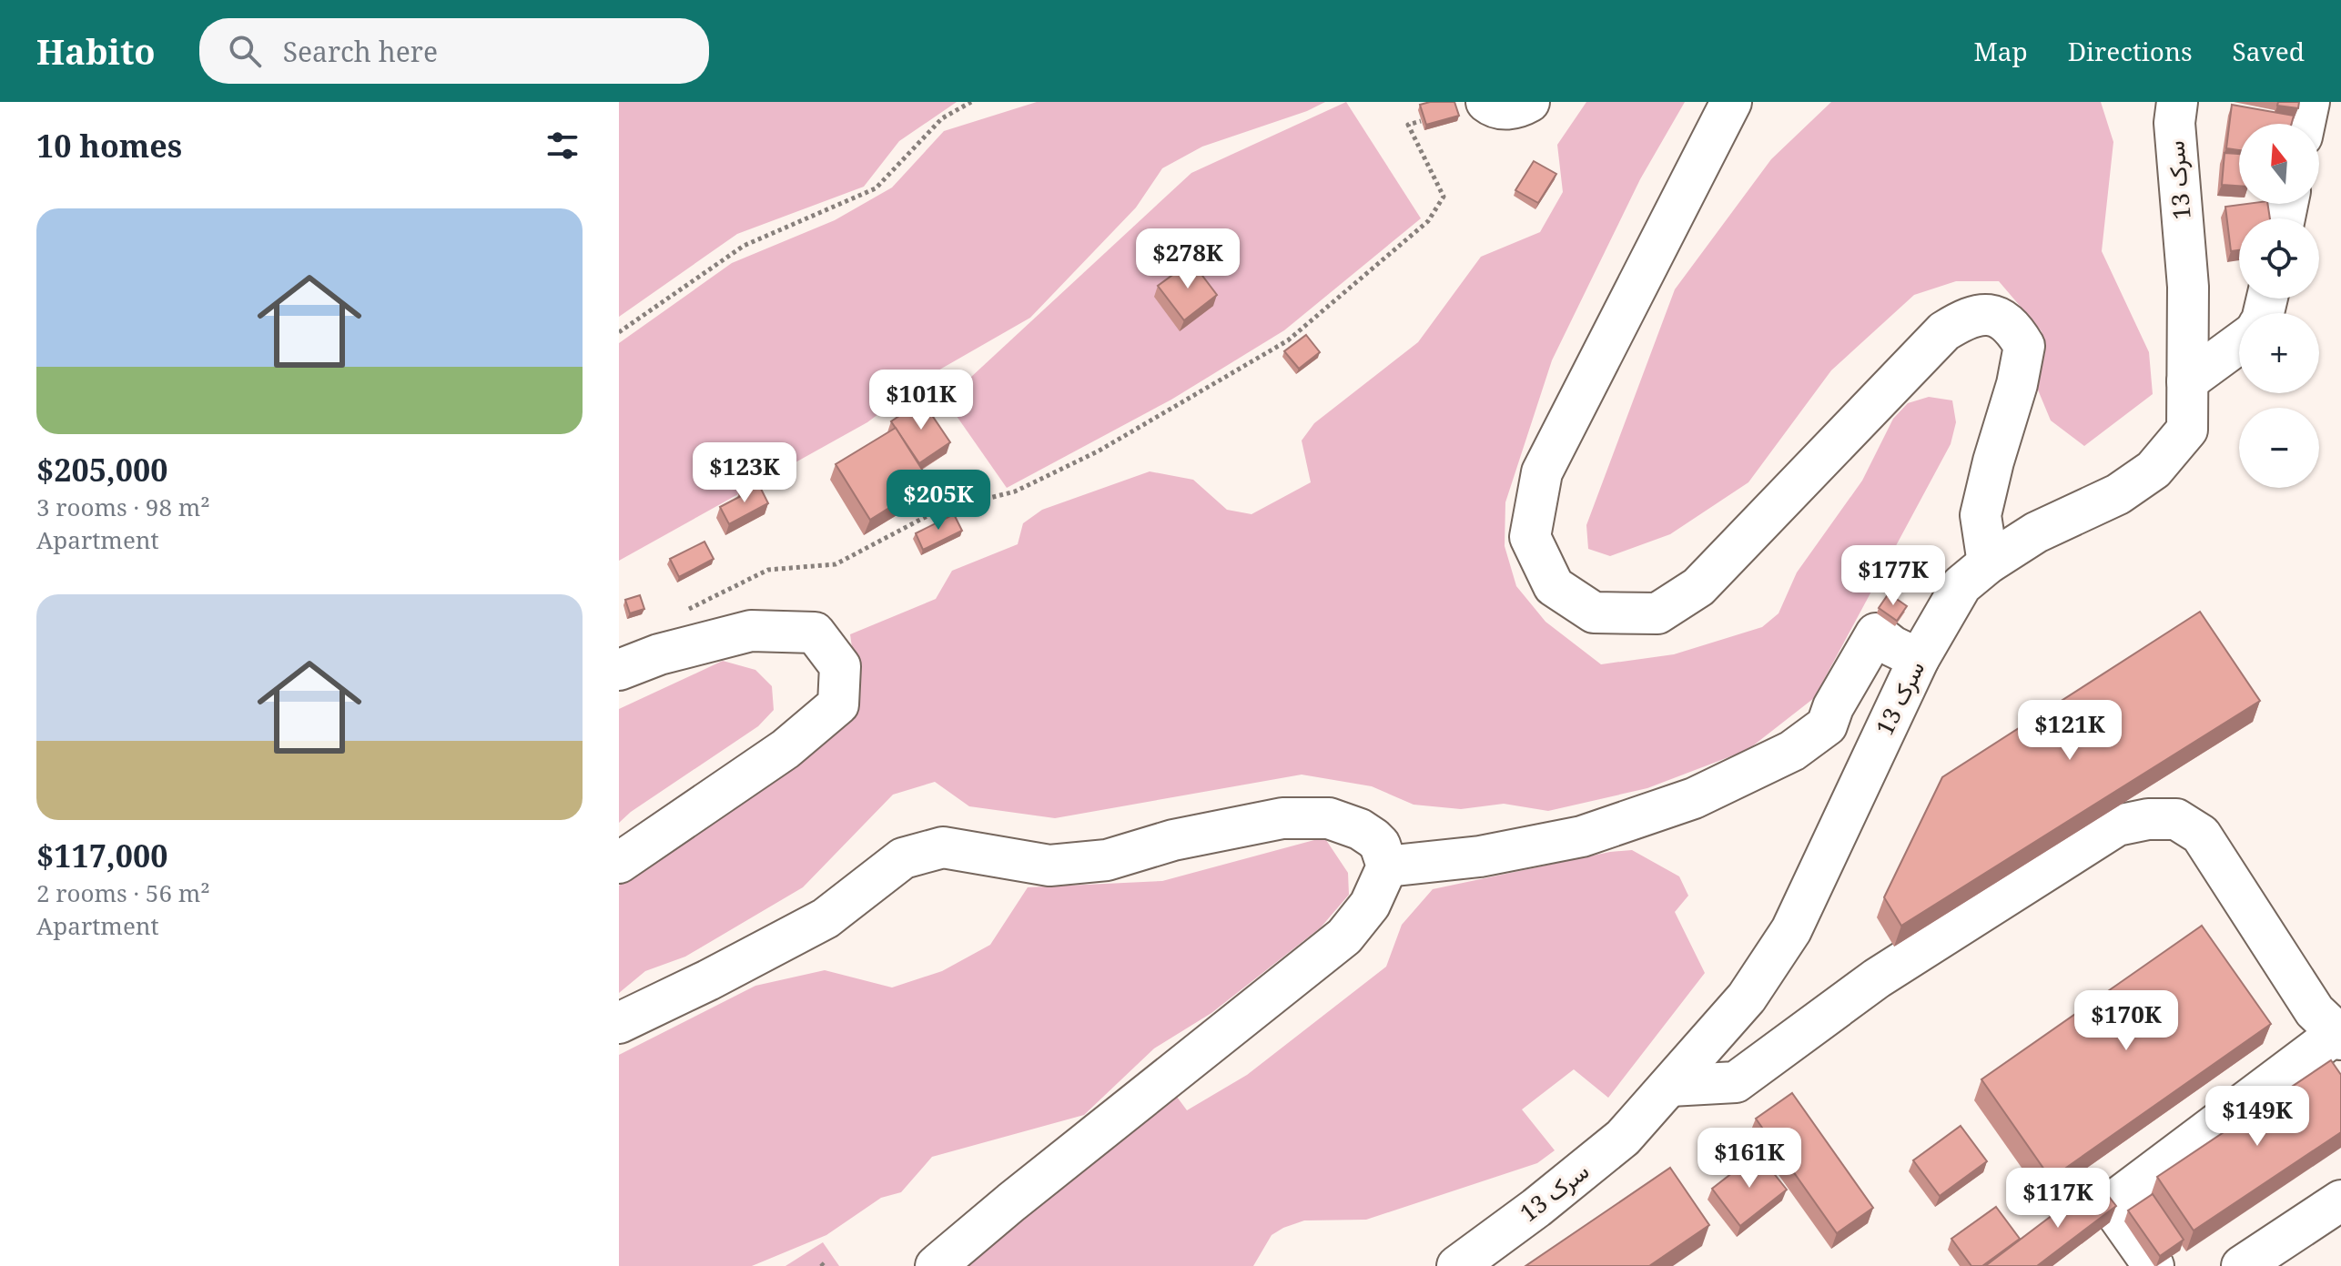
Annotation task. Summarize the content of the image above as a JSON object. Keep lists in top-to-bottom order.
{
  "streets": {
    "street": ["سرک 13"]
  },
  "north": "top",
  "page": {
    "header": "Habito",
    "search": "Search here",
    "nav": ["Map", "Directions", "Saved"],
    "heading": "10 homes",
    "map_buttons": ["+", "−"],
    "list": [
      {
        "name": "$205,000",
        "note": "3 rooms · 98 m² · Apartment"
      },
      {
        "name": "$117,000",
        "note": "2 rooms · 56 m² · Apartment"
      }
    ],
    "price": [
      "$278K",
      "$101K",
      "$123K",
      "$205K",
      "$177K",
      "$121K",
      "$170K",
      "$149K",
      "$161K",
      "$117K"
    ]
  }
}
